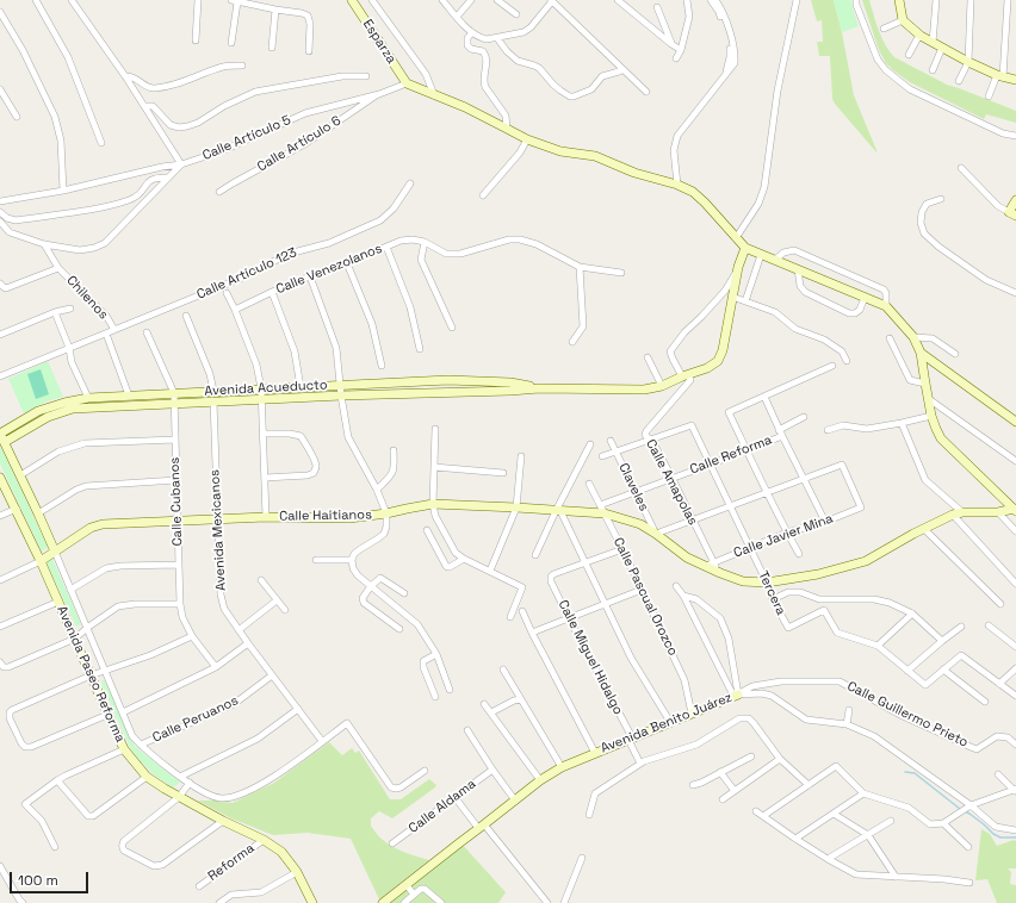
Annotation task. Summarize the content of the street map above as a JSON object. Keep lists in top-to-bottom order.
{
  "streets": {
    "main road": [
      "Esparza",
      "Avenida Acueducto",
      "Calle Haitianos",
      "Avenida Paseo Reforma",
      "Avenida Benito Juárez"
    ],
    "street": [
      "Calle Artículo 5",
      "Calle Artículo 6",
      "Calle Venezolanos",
      "Calle Artículo 123",
      "Chilenos",
      "Calle Reforma",
      "Calle Amapolas",
      "Claveles",
      "Calle Cubanos",
      "Avenida Mexicanos",
      "Calle Javier Mina",
      "Tercera",
      "Calle Pascual Orozco",
      "Calle Miguel Hidalgo",
      "Calle Guillermo Prieto",
      "Calle Peruanos",
      "Calle Aldama",
      "Reforma"
    ]
  },
  "crossings": [
    ["Esparza", "Calle Artículo 5"],
    ["Calle Artículo 5", "Calle Artículo 6"],
    ["Calle Artículo 123", "Chilenos"],
    ["Chilenos", "Avenida Acueducto"],
    ["Avenida Acueducto", "Calle Amapolas"],
    ["Avenida Acueducto", "Calle Cubanos"],
    ["Avenida Acueducto", "Avenida Mexicanos"],
    ["Avenida Acueducto", "Avenida Paseo Reforma"],
    ["Calle Reforma", "Calle Amapolas"],
    ["Calle Reforma", "Claveles"],
    ["Calle Reforma", "Tercera"],
    ["Calle Reforma", "Calle Pascual Orozco"],
    ["Calle Amapolas", "Calle Haitianos"],
    ["Calle Amapolas", "Calle Javier Mina"],
    ["Claveles", "Calle Haitianos"],
    ["Calle Cubanos", "Calle Haitianos"],
    ["Calle Haitianos", "Avenida Mexicanos"],
    ["Calle Haitianos", "Calle Javier Mina"],
    ["Calle Haitianos", "Tercera"],
    ["Calle Haitianos", "Calle Pascual Orozco"],
    ["Calle Haitianos", "Avenida Paseo Reforma"],
    ["Avenida Mexicanos", "Avenida Paseo Reforma"],
    ["Avenida Mexicanos", "Calle Peruanos"],
    ["Calle Javier Mina", "Tercera"],
    ["Calle Pascual Orozco", "Avenida Benito Juárez"],
    ["Calle Miguel Hidalgo", "Avenida Benito Juárez"],
    ["Avenida Paseo Reforma", "Calle Peruanos"],
    ["Avenida Paseo Reforma", "Reforma"],
    ["Calle Guillermo Prieto", "Avenida Benito Juárez"]
  ],
  "scale_bar": "100 m"
}
